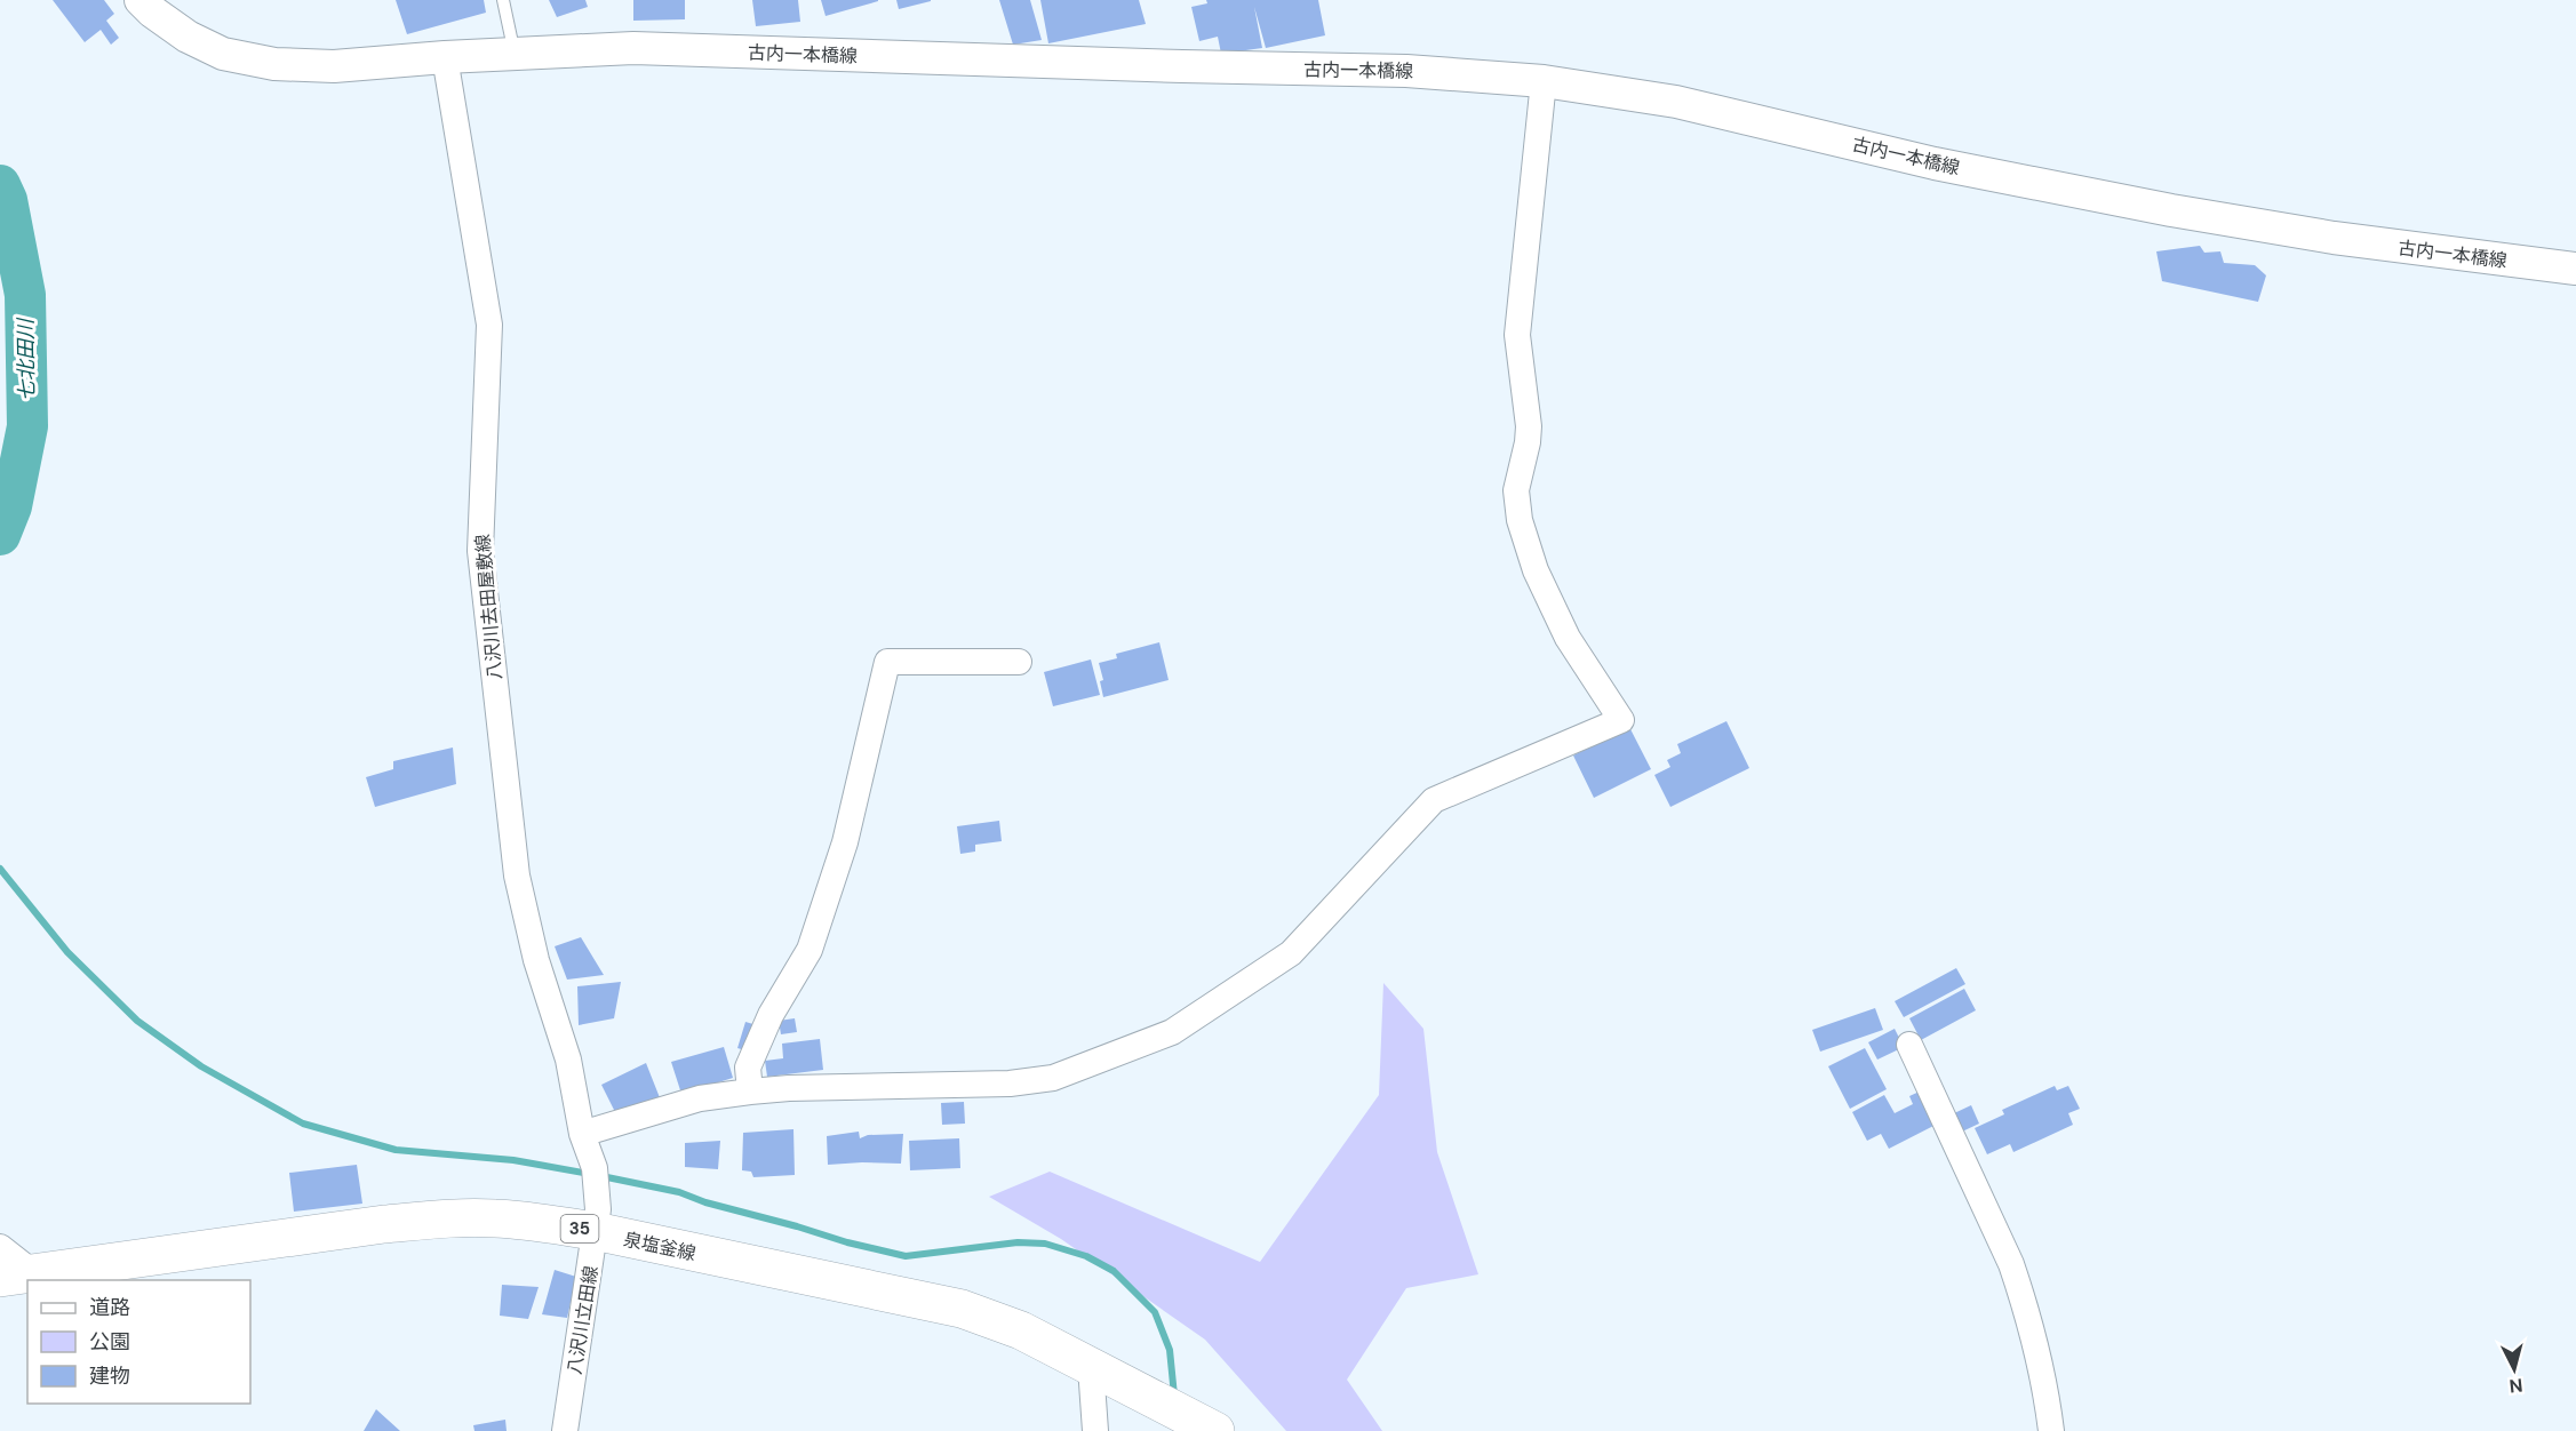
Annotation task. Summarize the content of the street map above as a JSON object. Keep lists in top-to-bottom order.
{
  "streets": {
    "main road": ["35", "泉塩釜線"],
    "street": ["古内一本橋線", "八沢川去田屋敷線", "八沢川立田線"]
  },
  "crossings": [
    ["古内一本橋線", "八沢川去田屋敷線"],
    ["八沢川去田屋敷線", "泉塩釜線"],
    ["八沢川去田屋敷線", "八沢川立田線"],
    ["泉塩釜線", "八沢川立田線"]
  ],
  "water": ["七北田川"],
  "legend": ["道路", "公園", "建物"],
  "north": "bottom"
}
